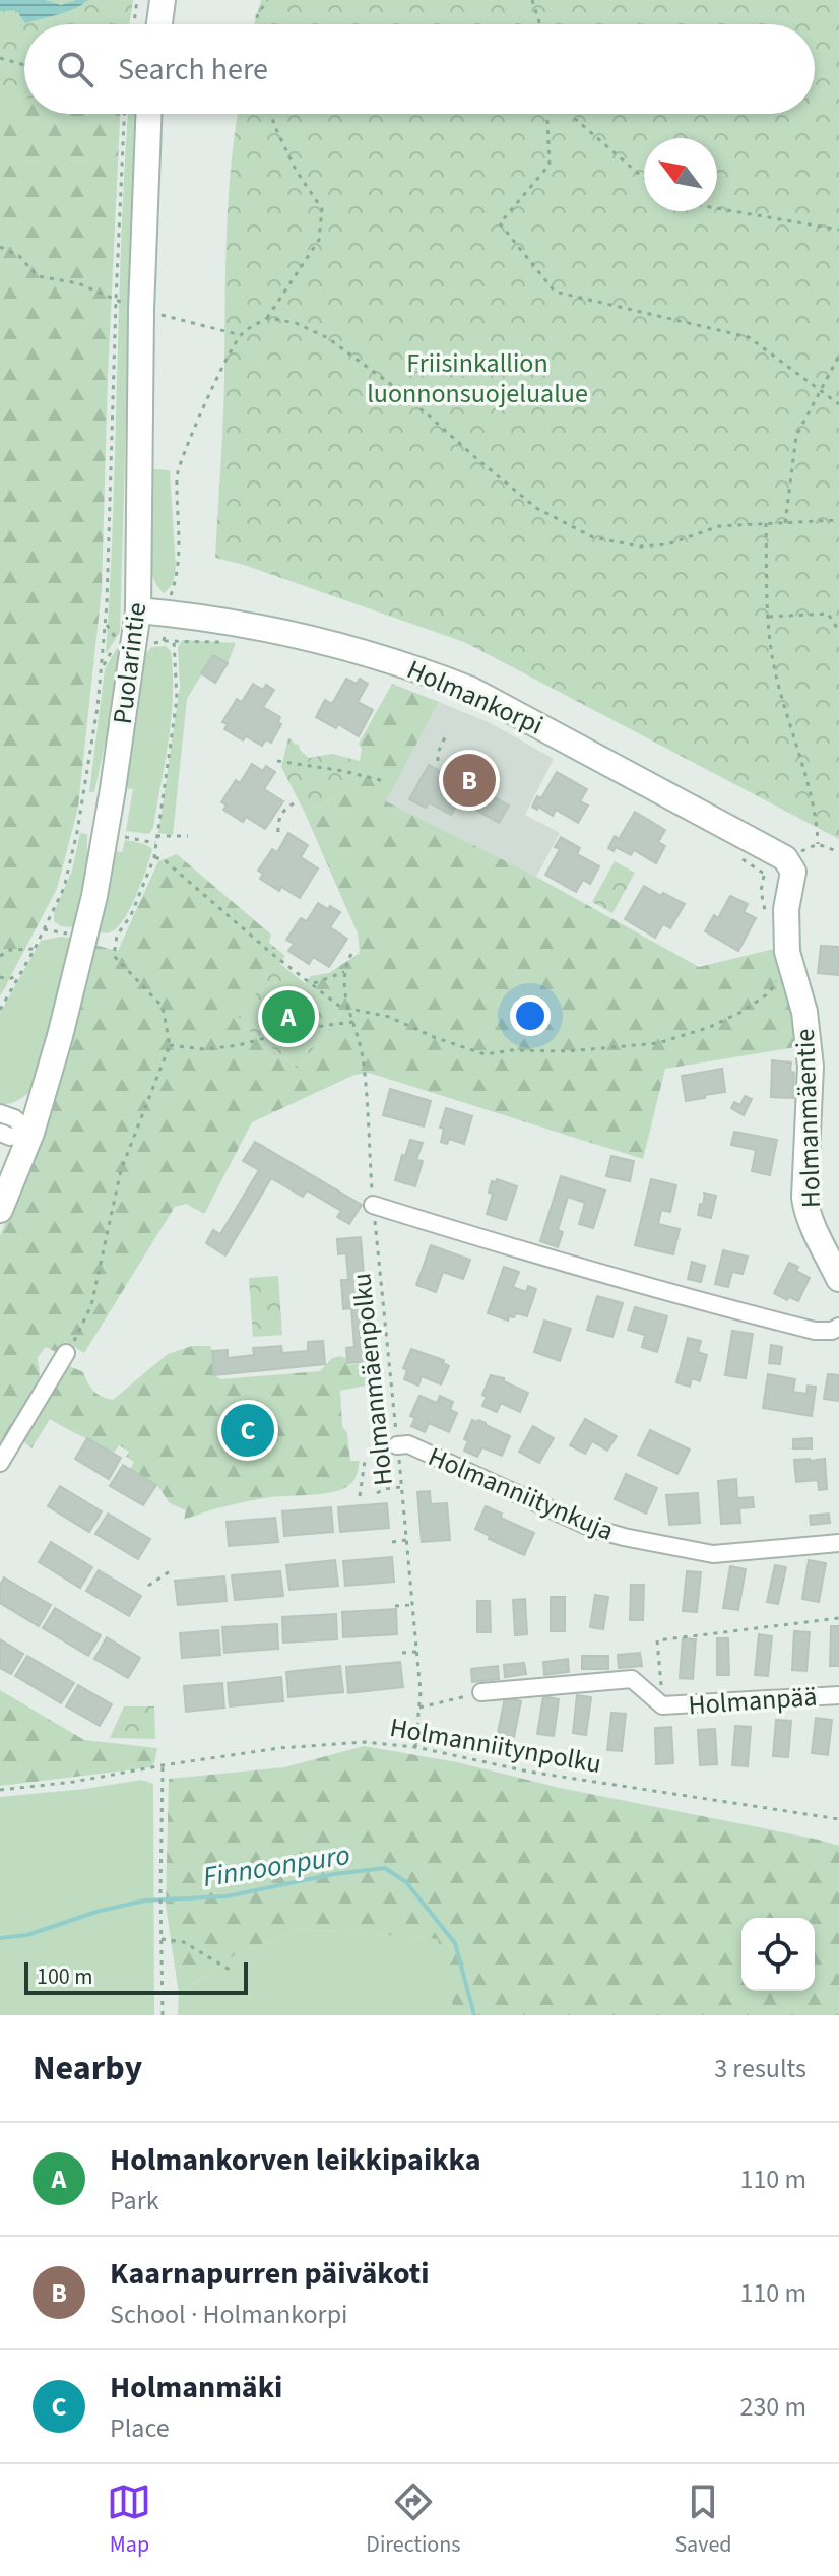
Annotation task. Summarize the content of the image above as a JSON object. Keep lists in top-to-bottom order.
{
  "streets": {
    "main road": ["Puolarintie", "Holmankorpi", "Holmanmäentie"],
    "street": ["Holmanniitynkuja", "Holmanpää"],
    "path": ["Holmanmäenpolku", "Holmanniitynpolku"]
  },
  "crossings": [
    ["Puolarintie", "Holmankorpi"],
    ["Holmankorpi", "Holmanmäentie"],
    ["Holmanmäenpolku", "Holmanniitynkuja"],
    ["Holmanmäenpolku", "Holmanniitynpolku"]
  ],
  "water": ["Finnoonpuro"],
  "parks": ["Friisinkallion luonnonsuojelualue"],
  "scale_bar": "100 m",
  "north": "top left",
  "page": {
    "search": "Search here",
    "pins": ["B", "A", "C"],
    "scale": "100 m",
    "heading": ["Nearby", "3 results"],
    "list": [
      {
        "mark": "A",
        "name": "Holmankorven leikkipaikka",
        "note": "Park",
        "value": "110 m"
      },
      {
        "mark": "B",
        "name": "Kaarnapurren päiväkoti",
        "note": "School · Holmankorpi",
        "value": "110 m"
      },
      {
        "mark": "C",
        "name": "Holmanmäki",
        "note": "Place",
        "value": "230 m"
      }
    ],
    "nav": ["Map", "Directions", "Saved"]
  }
}
